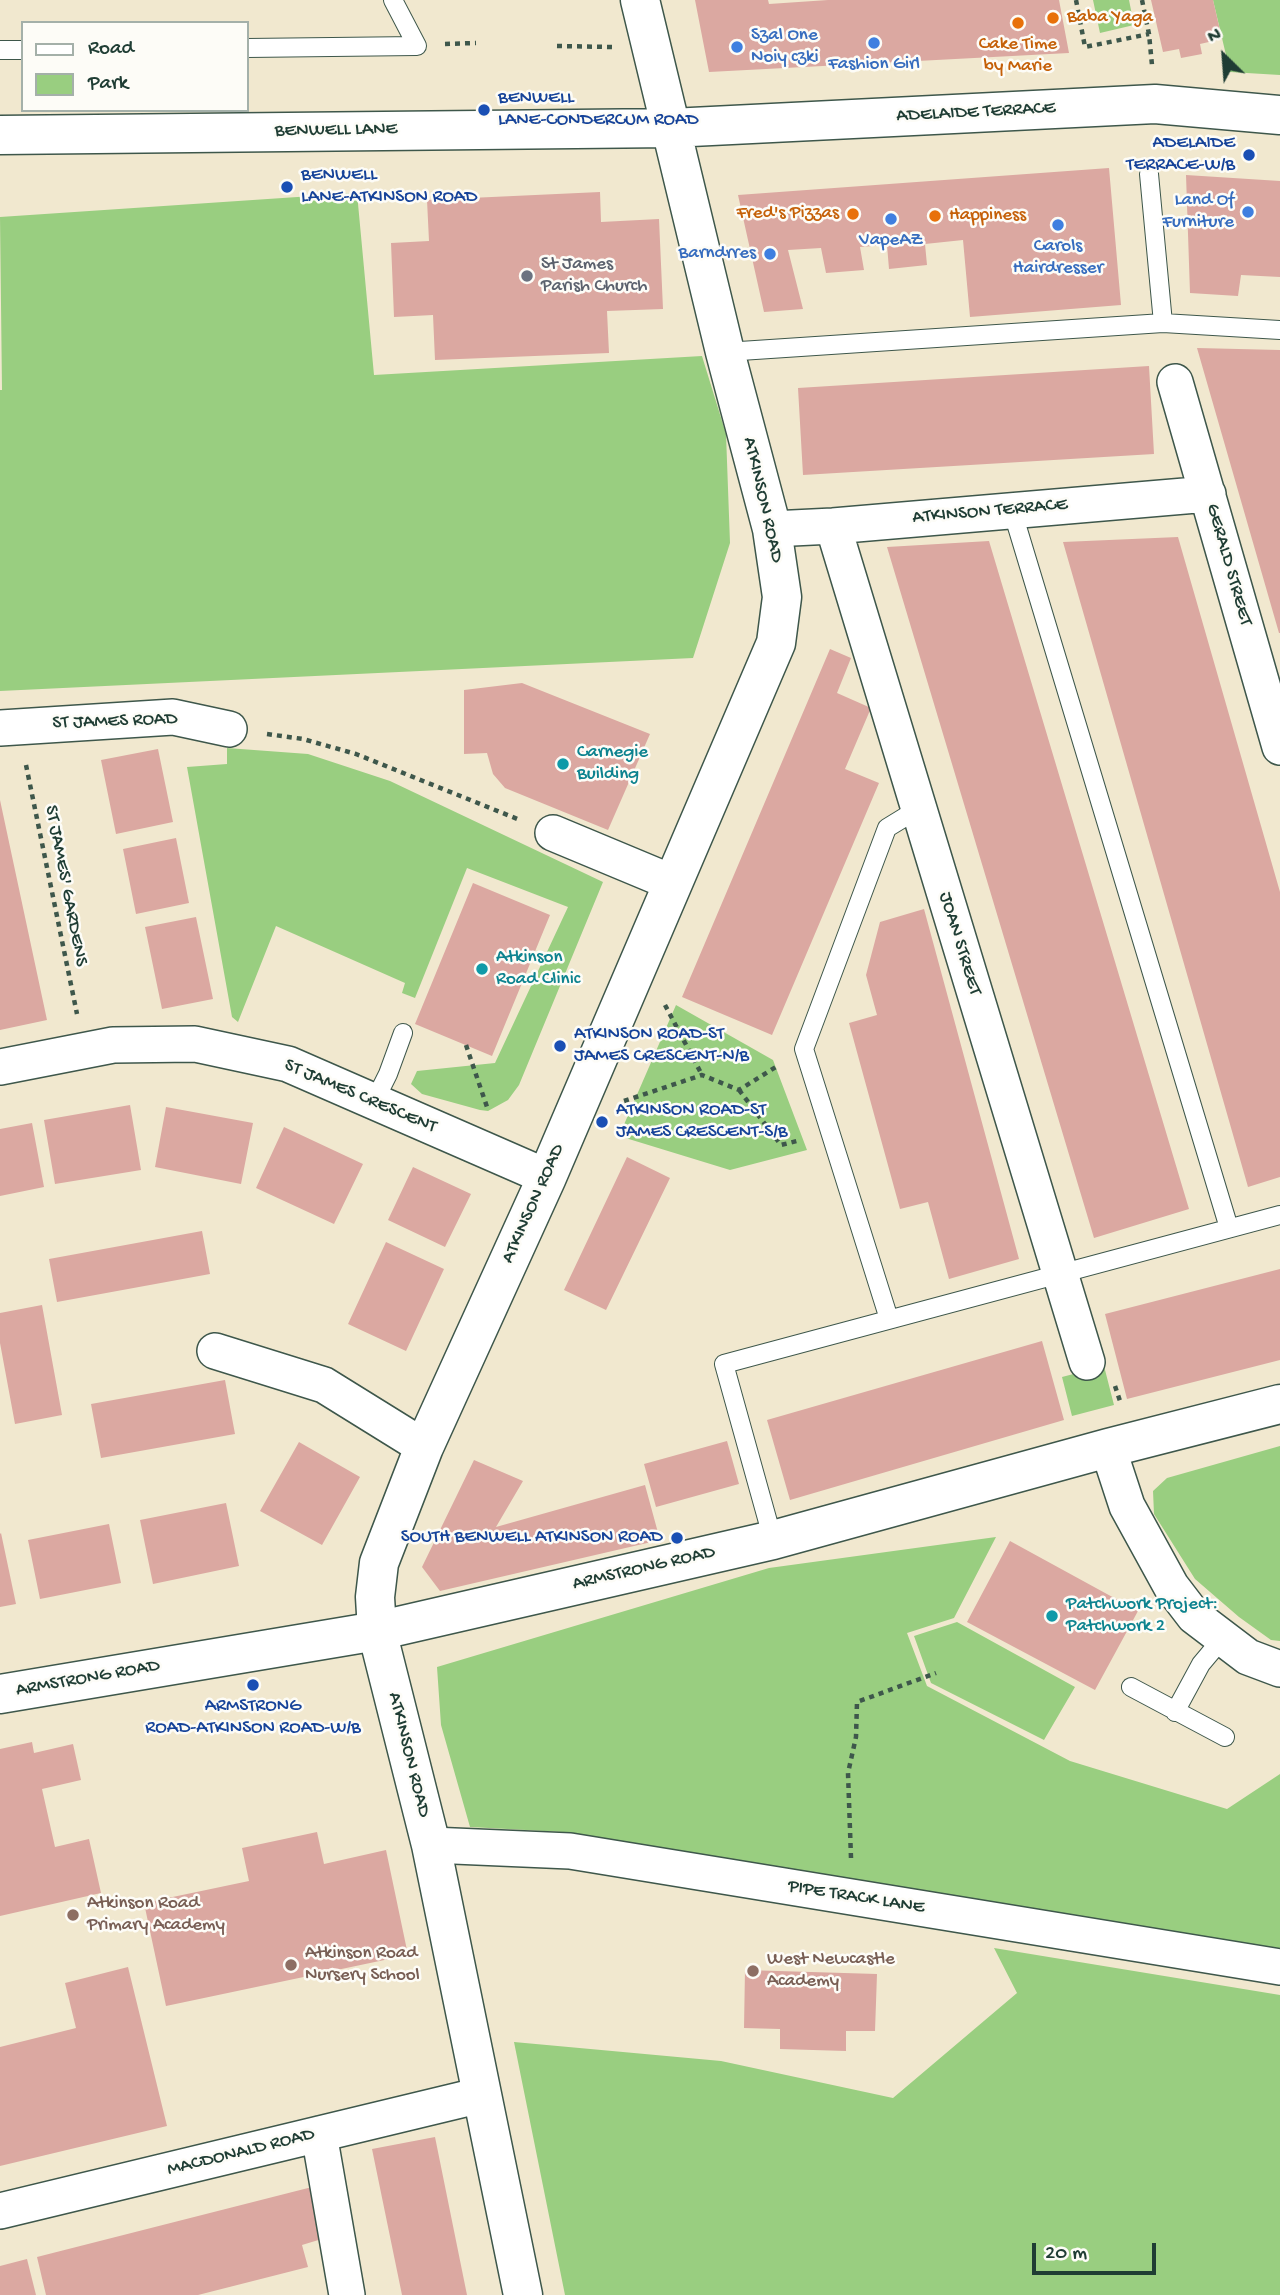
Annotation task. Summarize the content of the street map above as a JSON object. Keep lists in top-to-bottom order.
{
  "streets": {
    "main road": [
      "ADELAIDE TERRACE",
      "BENWELL LANE",
      "ATKINSON ROAD",
      "ARMSTRONG ROAD"
    ],
    "street": [
      "ATKINSON TERRACE",
      "GERALD STREET",
      "ST JAMES ROAD",
      "JOAN STREET",
      "ST JAMES CRESCENT",
      "PIPE TRACK LANE",
      "MACDONALD ROAD"
    ],
    "path": ["ST JAMES' GARDENS"]
  },
  "crossings": [
    ["ADELAIDE TERRACE", "BENWELL LANE"],
    ["ADELAIDE TERRACE", "ATKINSON ROAD"],
    ["BENWELL LANE", "ATKINSON ROAD"],
    ["ATKINSON ROAD", "ATKINSON TERRACE"],
    ["ATKINSON ROAD", "ST JAMES CRESCENT"],
    ["ATKINSON ROAD", "ARMSTRONG ROAD"],
    ["ATKINSON ROAD", "PIPE TRACK LANE"],
    ["ATKINSON ROAD", "MACDONALD ROAD"],
    ["ATKINSON TERRACE", "GERALD STREET"],
    ["ATKINSON TERRACE", "JOAN STREET"],
    ["ST JAMES ROAD", "ST JAMES' GARDENS"],
    ["ST JAMES' GARDENS", "ST JAMES CRESCENT"]
  ],
  "places": [
    "Baba Yaga",
    "Cake Time by Marie",
    "Fashion Girl",
    "Szal One Noiy czki",
    "BENWELL LANE-CONDERCUM ROAD",
    "ADELAIDE TERRACE-W/B",
    "BENWELL LANE-ATKINSON ROAD",
    "Land Of Furniture",
    "Fred's Pizzas",
    "Happiness",
    "VapeAZ",
    "Carols Hairdresser",
    "Barndrres",
    "St James Parish Church",
    "Carnegie Building",
    "Atkinson Road Clinic",
    "ATKINSON ROAD-ST JAMES CRESCENT-N/B",
    "ATKINSON ROAD-ST JAMES CRESCENT-S/B",
    "SOUTH BENWELL ATKINSON ROAD",
    "Patchwork Project: Patchwork 2",
    "ARMSTRONG ROAD-ATKINSON ROAD-W/B",
    "Atkinson Road Primary Academy",
    "Atkinson Road Nursery School",
    "West Newcastle Academy"
  ],
  "legend": ["Road", "Park"],
  "scale_bar": "20 m",
  "north": "top left"
}
